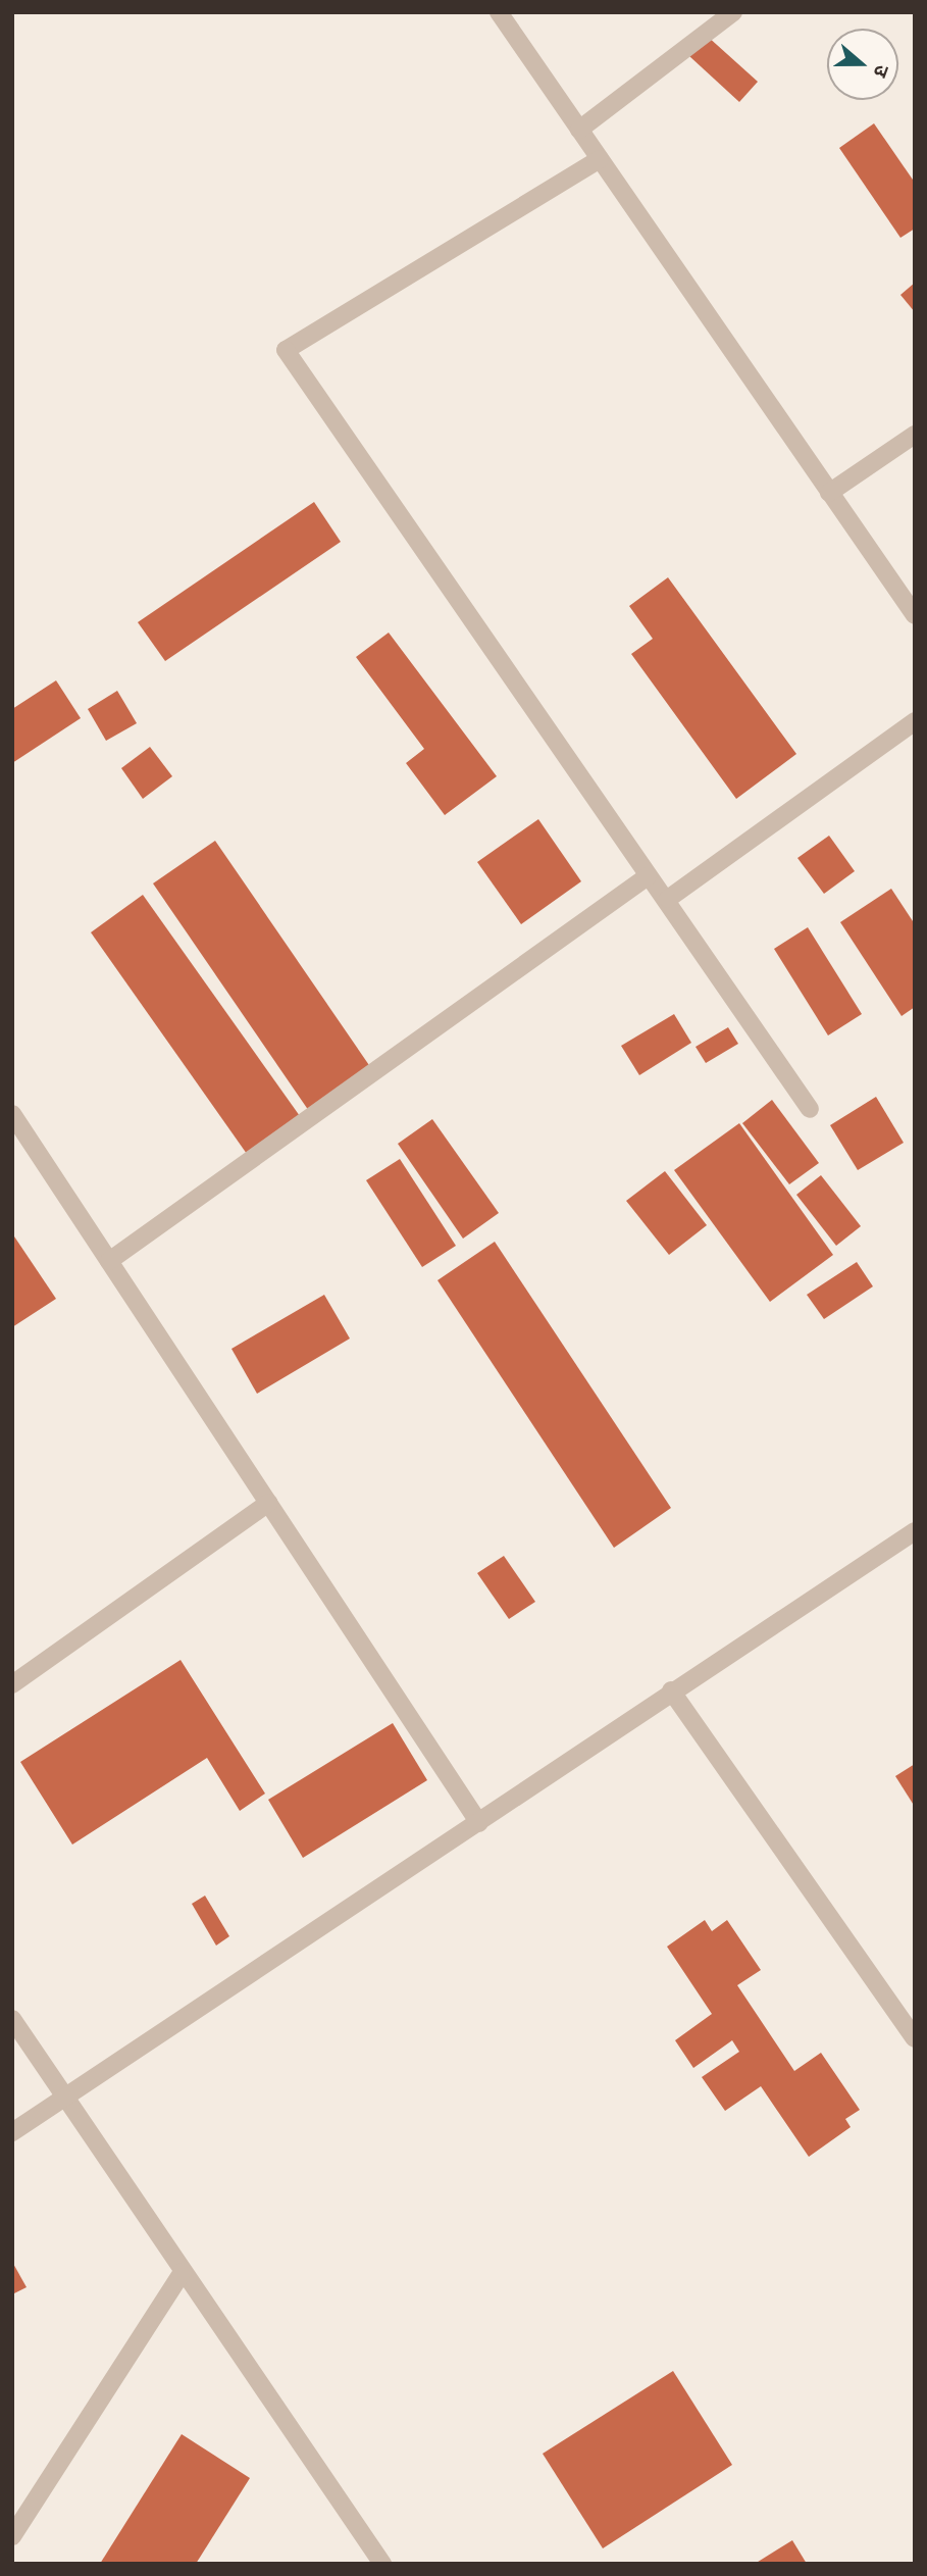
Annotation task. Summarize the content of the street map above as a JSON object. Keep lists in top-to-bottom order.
{
  "north": "right"
}
